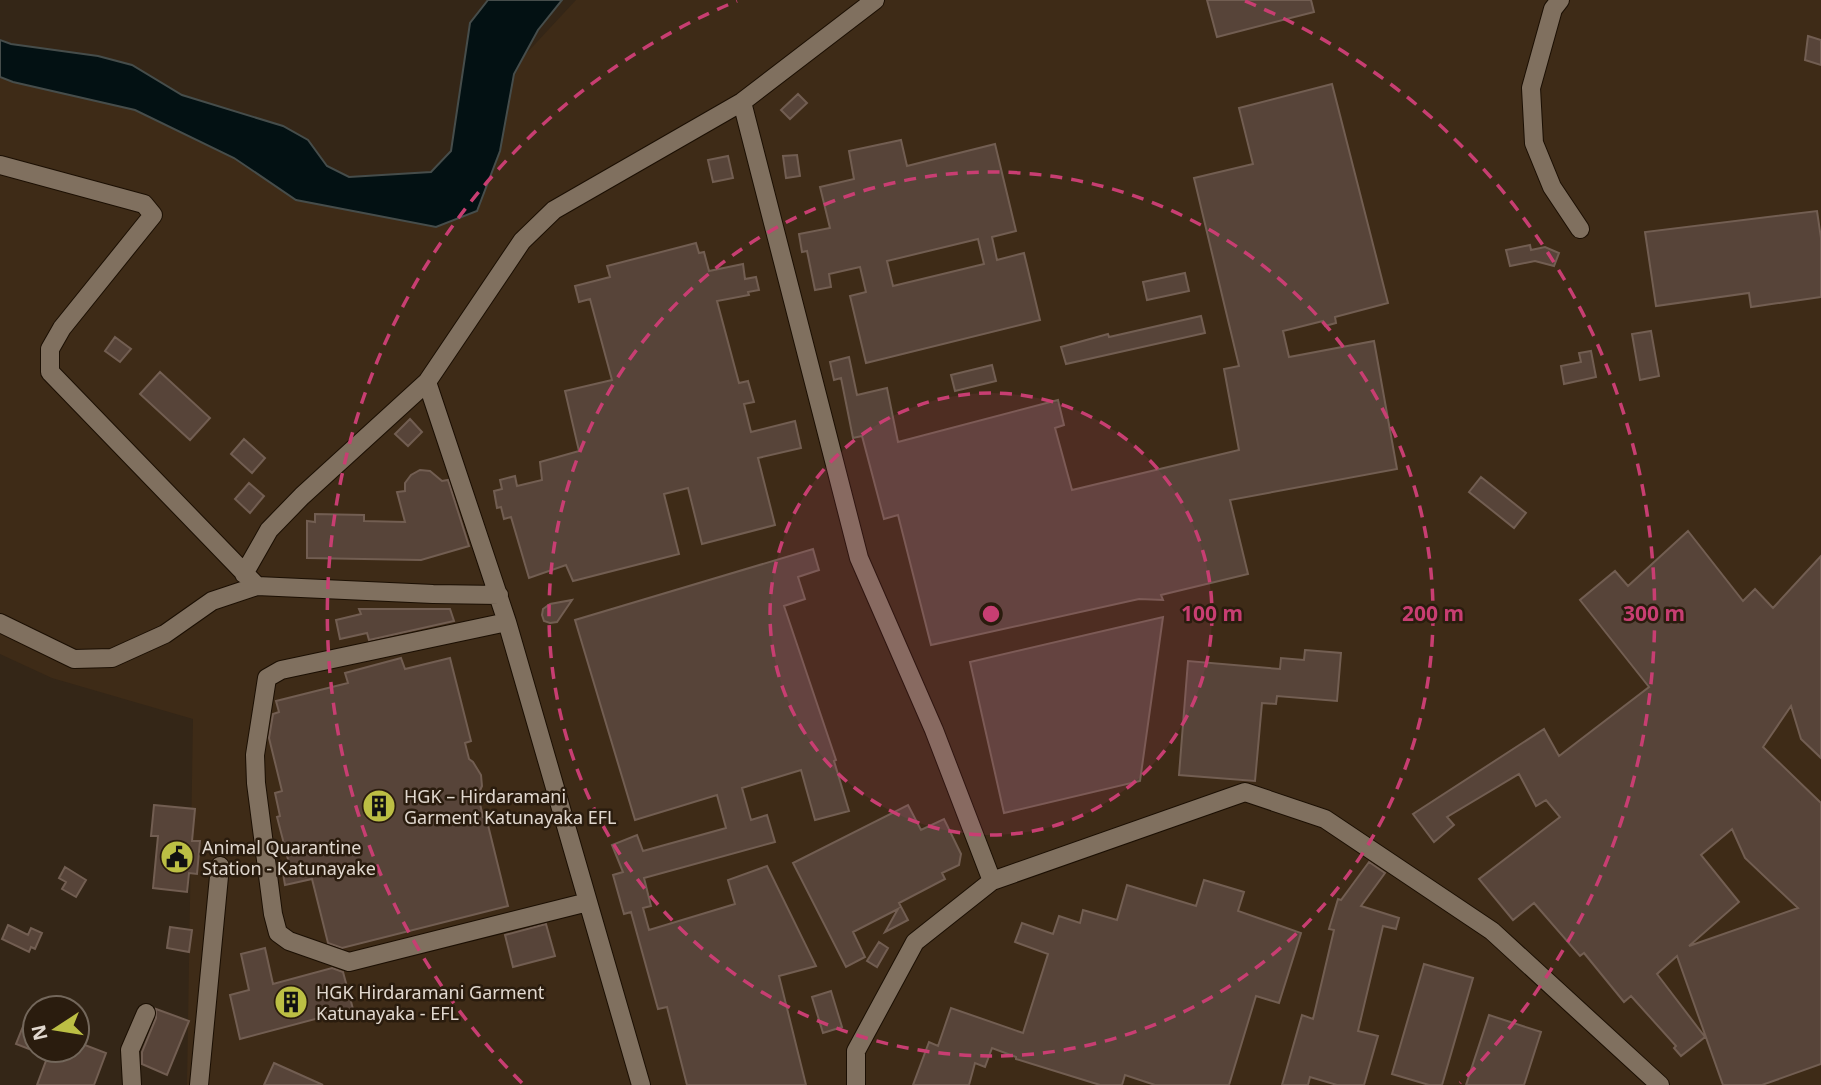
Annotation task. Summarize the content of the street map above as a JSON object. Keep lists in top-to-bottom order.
{
  "places": {
    "building": ["HGK – Hirdaramani Garment Katunayaka EFL", "HGK Hirdaramani Garment Katunayaka - EFL"],
    "public building": ["Animal Quarantine Station - Katunayake"]
  },
  "north": "left",
  "rings": ["100 m", "200 m", "300 m"]
}
